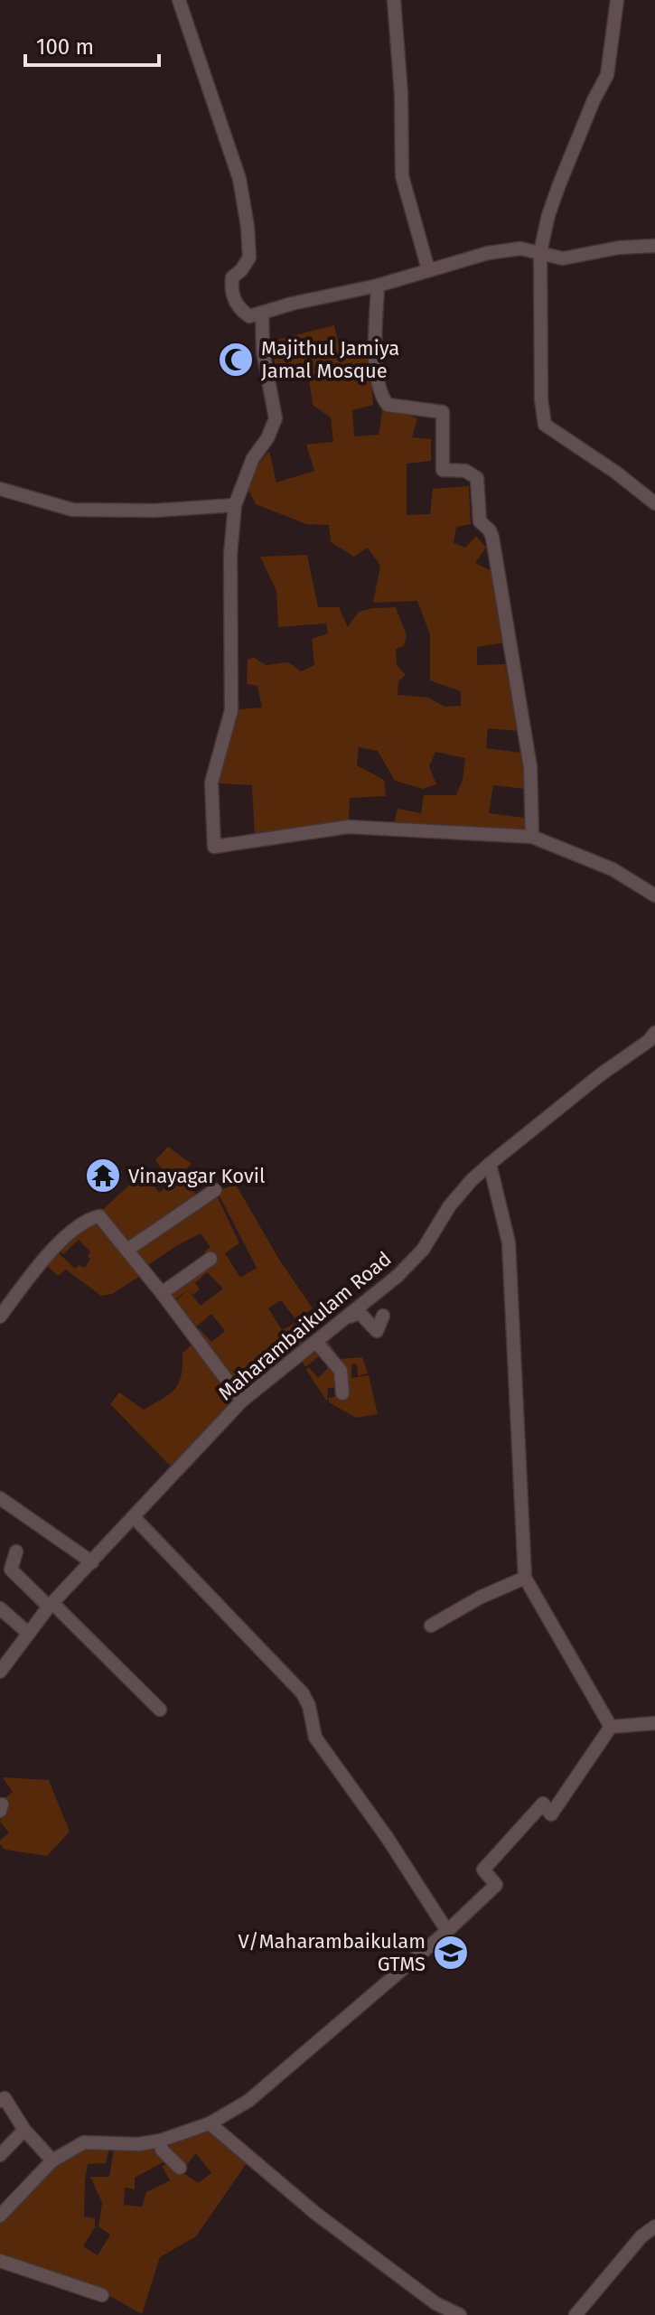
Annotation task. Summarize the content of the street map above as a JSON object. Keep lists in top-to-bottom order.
{
  "streets": {
    "street": ["Maharambaikulam Road"]
  },
  "places": {
    "mosque": ["Majithul Jamiya Jamal Mosque"],
    "temple": ["Vinayagar Kovil"],
    "school or university": ["V/Maharambaikulam GTMS"]
  },
  "scale_bar": "100 m"
}
